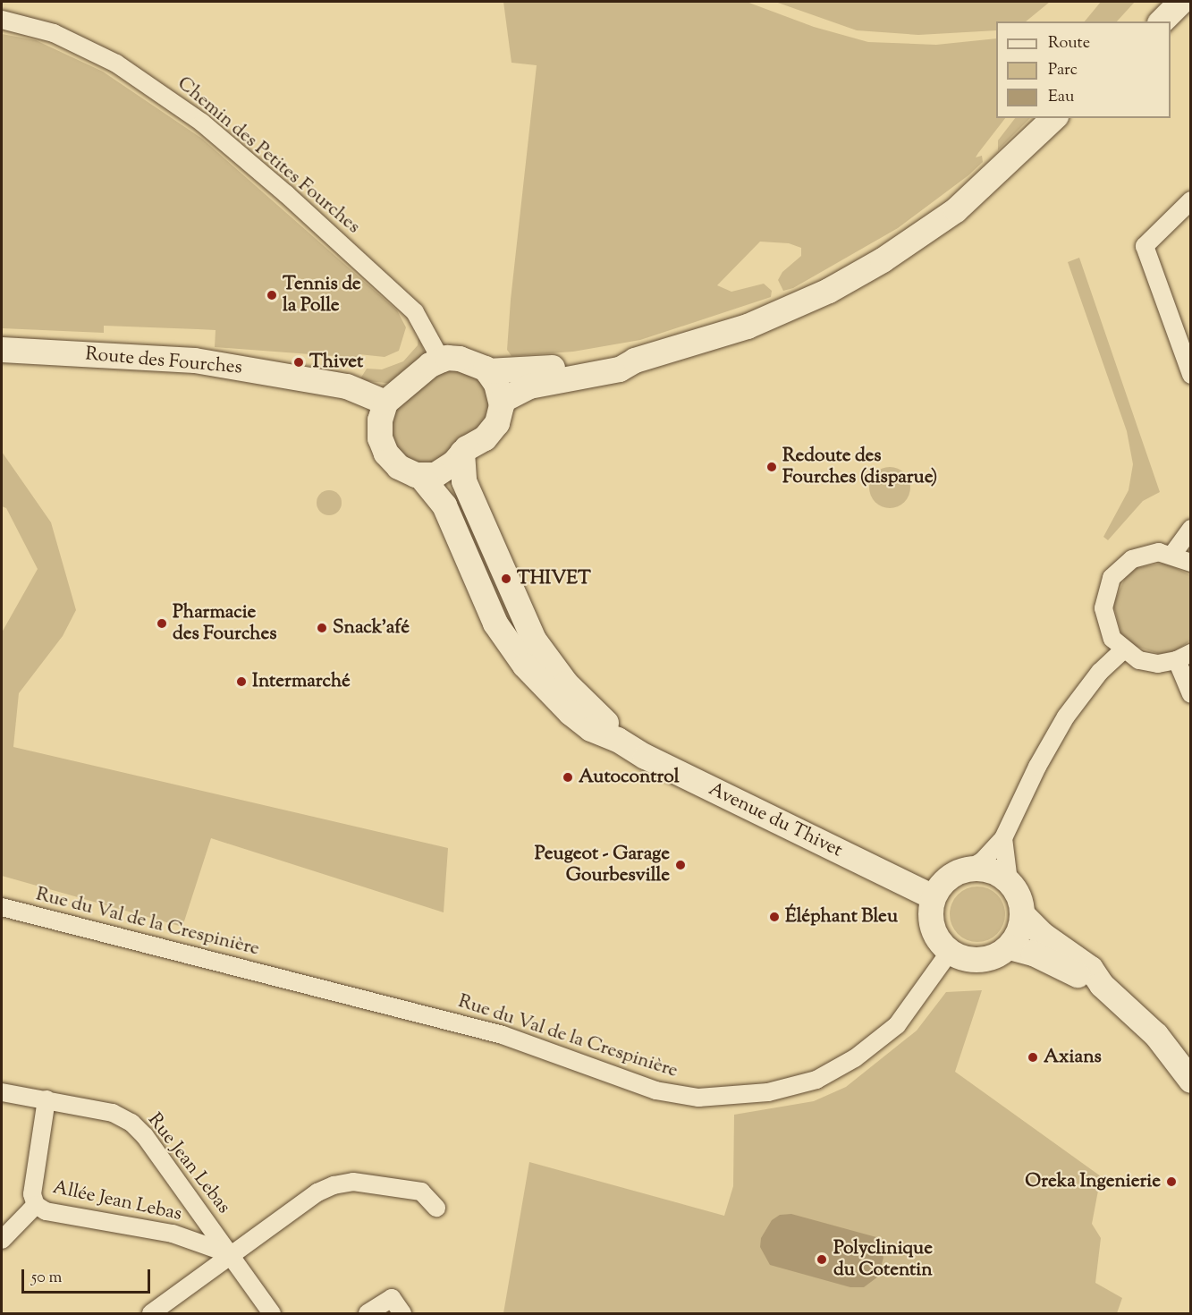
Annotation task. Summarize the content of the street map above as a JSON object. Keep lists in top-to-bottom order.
{
  "streets": {
    "main road": ["Route des Fourches", "Avenue du Thivet"],
    "street": [
      "Chemin des Petites Fourches",
      "Rue du Val de la Crespinière",
      "Rue Jean Lebas",
      "Allée Jean Lebas"
    ]
  },
  "crossings": [
    ["Chemin des Petites Fourches", "Route des Fourches"],
    ["Chemin des Petites Fourches", "Avenue du Thivet"],
    ["Route des Fourches", "Avenue du Thivet"],
    ["Avenue du Thivet", "Rue du Val de la Crespinière"],
    ["Rue Jean Lebas", "Allée Jean Lebas"]
  ],
  "places": [
    "Tennis de la Polle",
    "Thivet",
    "Redoute des Fourches (disparue)",
    "THIVET",
    "Pharmacie des Fourches",
    "Snack'afé",
    "Intermarché",
    "Autocontrol",
    "Peugeot - Garage Gourbesville",
    "Éléphant Bleu",
    "Axians",
    "Oreka Ingenierie",
    "Polyclinique du Cotentin"
  ],
  "legend": ["Route", "Parc", "Eau"],
  "scale_bar": "50 m"
}
